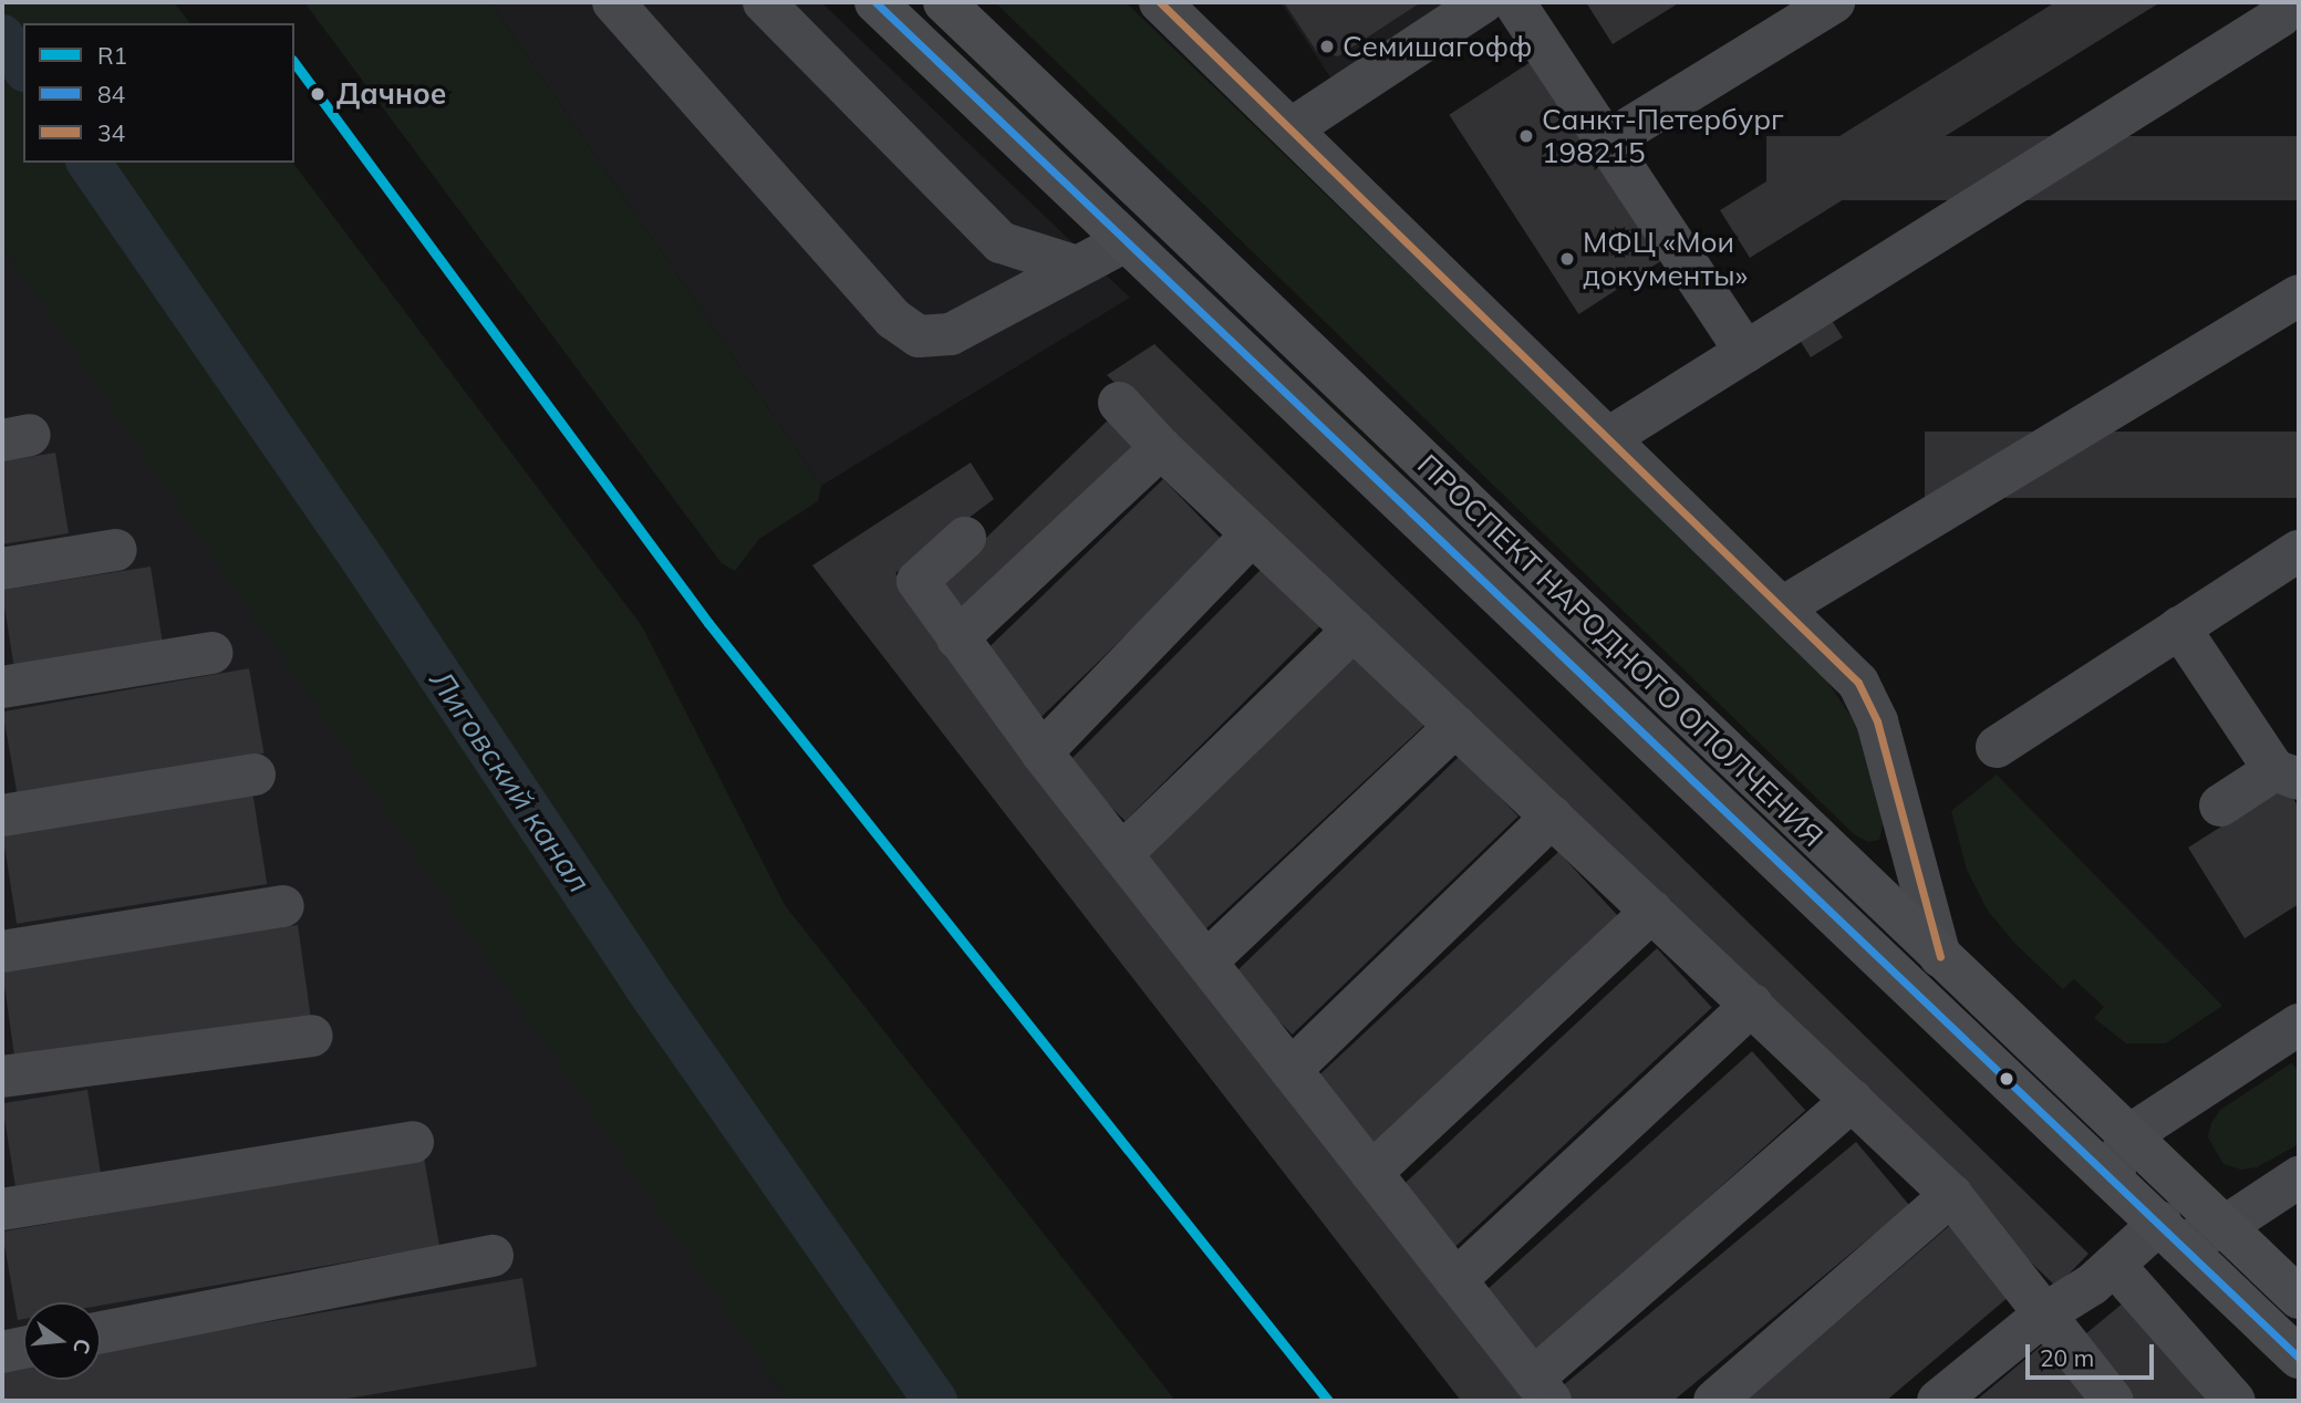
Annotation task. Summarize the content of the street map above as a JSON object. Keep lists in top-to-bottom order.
{
  "streets": {
    "main road": ["ПРОСПЕКТ НАРОДНОГО ОПОЛЧЕНИЯ"]
  },
  "water": ["Лиговский канал"],
  "places": [
    "Семишагофф",
    "Дачное",
    "Санкт-Петербург 198215",
    "МФЦ «Мои документы»"
  ],
  "lines": ["transit line 84", "transit line 34", "transit line R1"],
  "legend": ["R1", "84", "34"],
  "scale_bar": "20 m",
  "north": "right"
}
